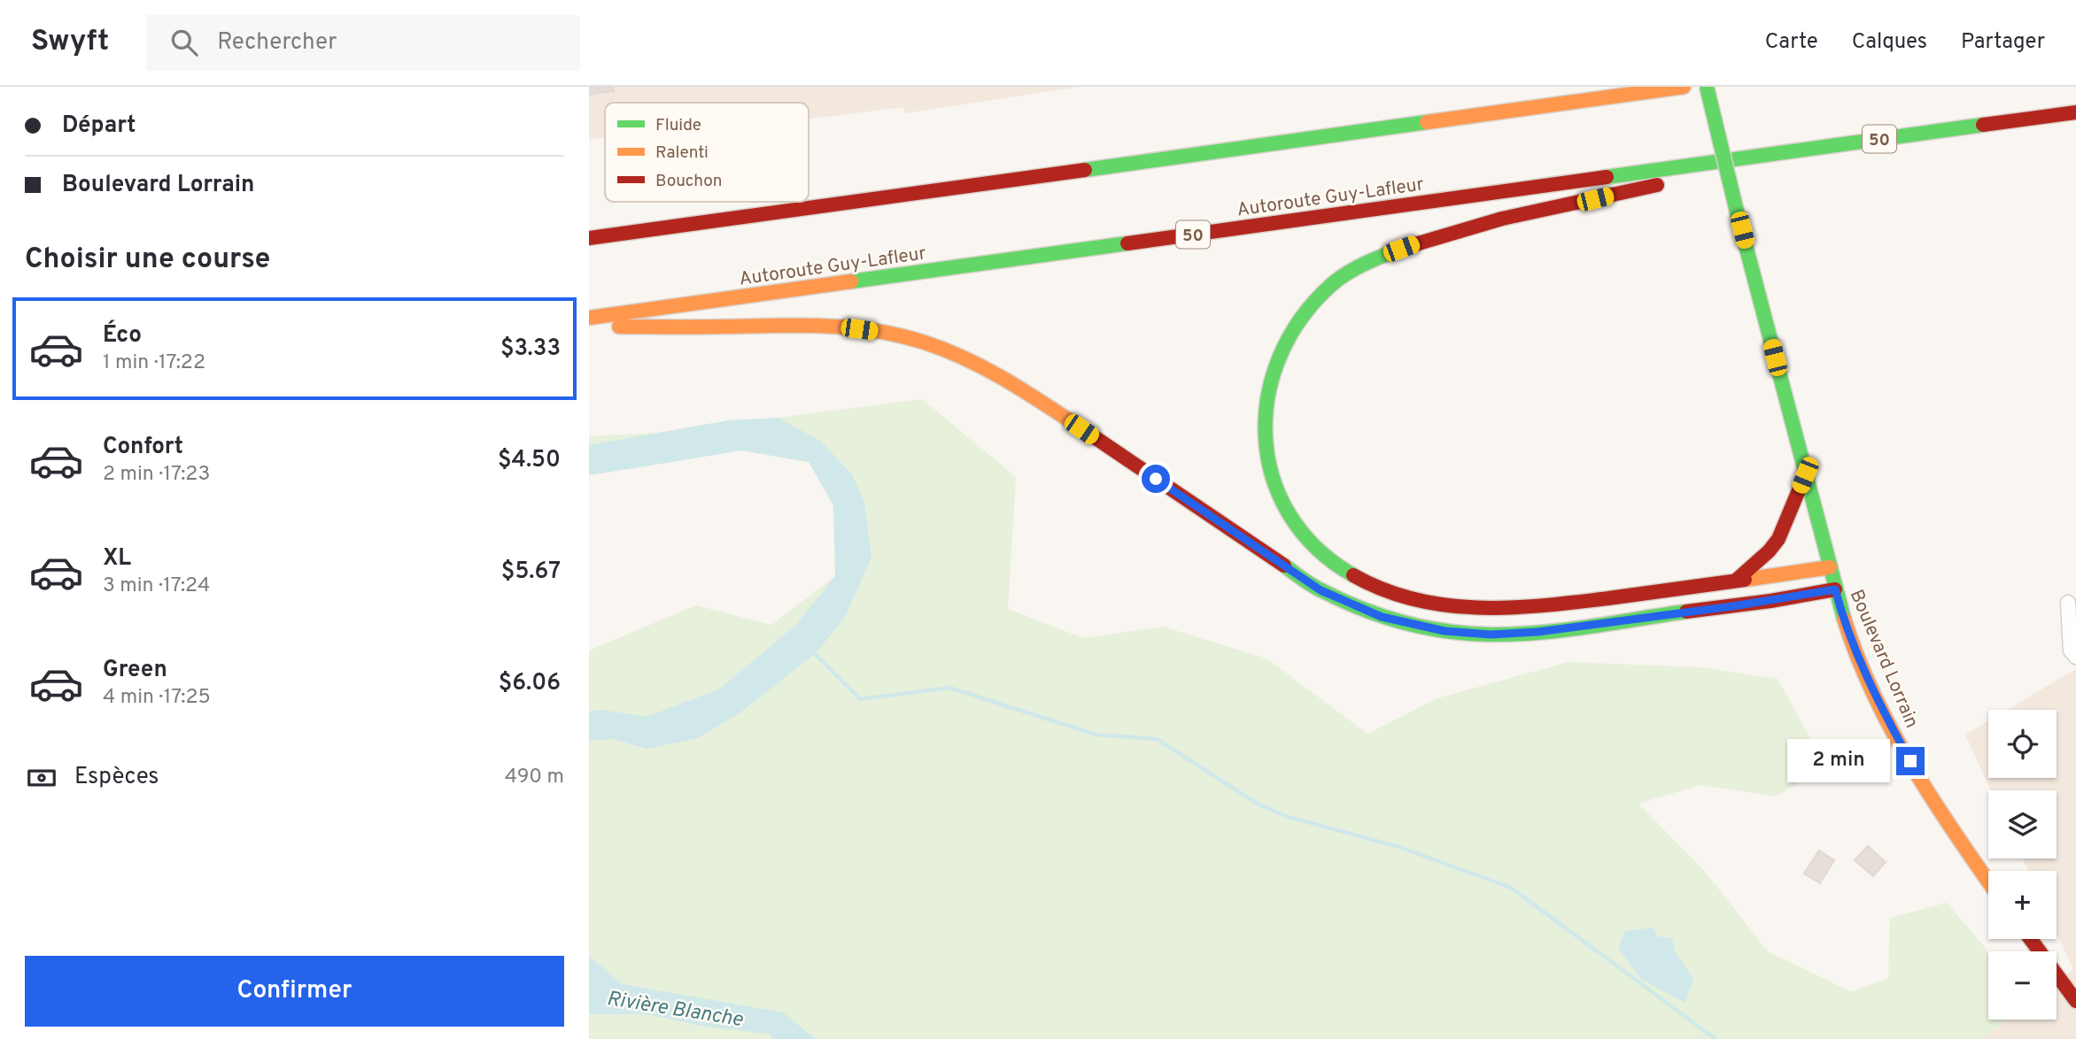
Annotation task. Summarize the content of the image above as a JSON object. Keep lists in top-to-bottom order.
{
  "streets": {
    "main road": ["50", "Autoroute Guy-Lafleur", "Boulevard Lorrain"]
  },
  "water": ["Rivière Blanche"],
  "legend": ["Fluide", "Ralenti", "Bouchon"],
  "page": {
    "header": "Swyft",
    "search": "Rechercher",
    "nav": ["Carte", "Calques", "Partager"],
    "banner": ["Départ", "Boulevard Lorrain"],
    "heading": "Choisir une course",
    "list": [
      {
        "name": "Éco",
        "note": "1 min · 17:22",
        "value": "$3.33"
      },
      {
        "name": "Confort",
        "note": "2 min · 17:23",
        "value": "$4.50"
      },
      {
        "name": "XL",
        "note": "3 min · 17:24",
        "value": "$5.67"
      },
      {
        "name": "Green",
        "note": "4 min · 17:25",
        "value": "$6.06"
      }
    ],
    "map_buttons": ["+", "−"],
    "bubble": "2 min",
    "pay": ["Espèces", "490 m"],
    "buttons": "Confirmer"
  }
}
